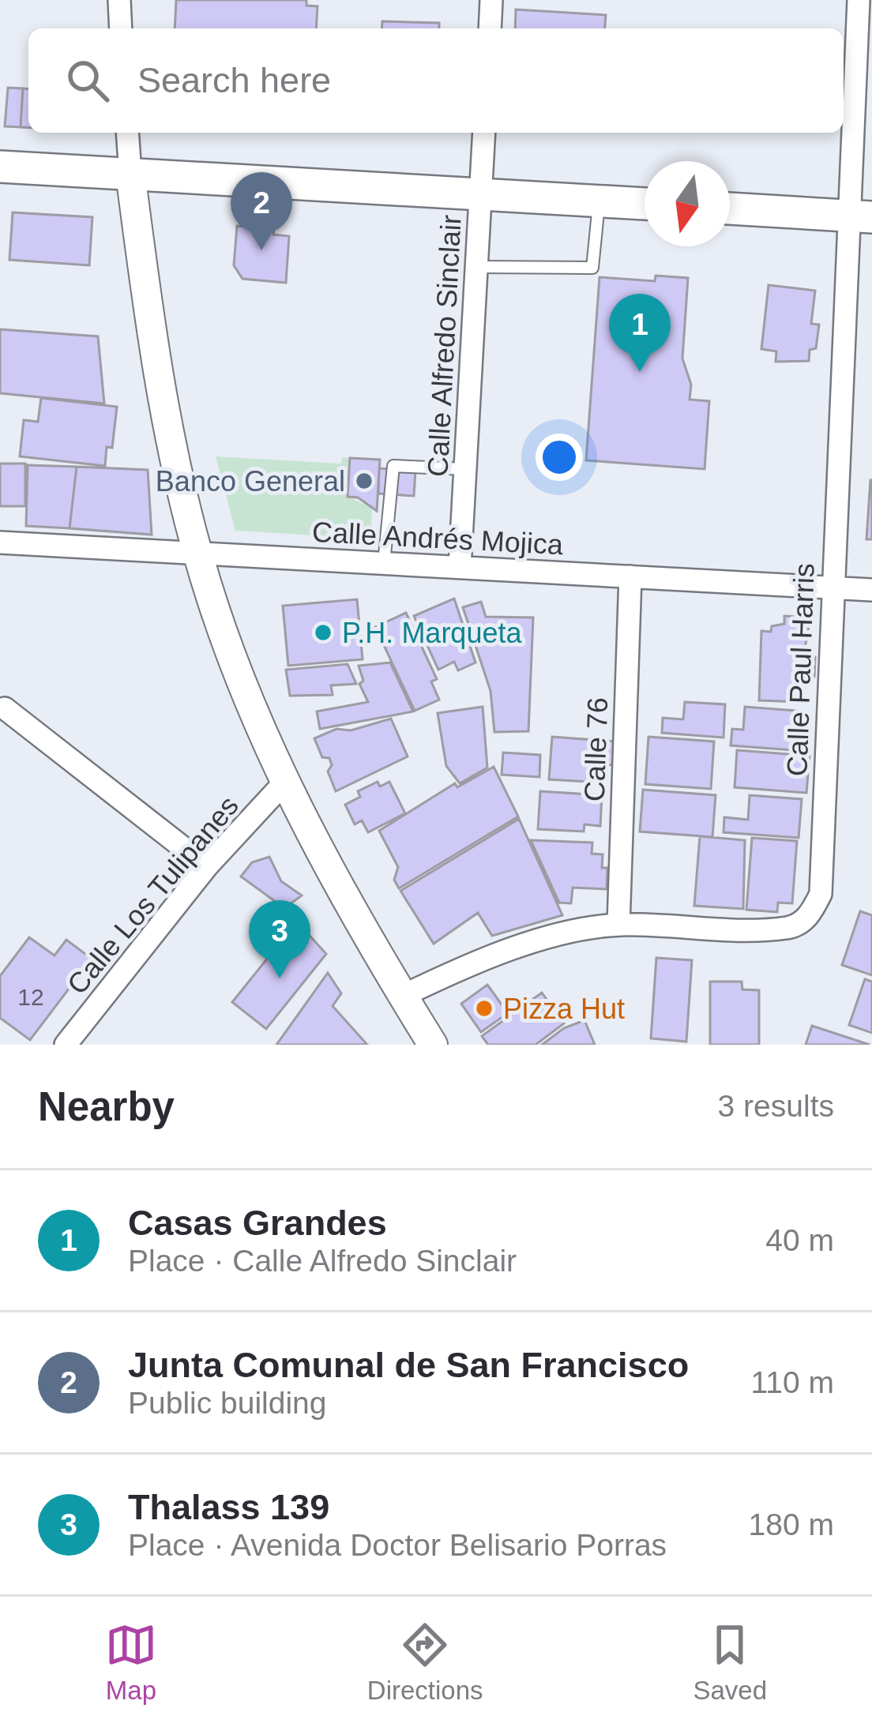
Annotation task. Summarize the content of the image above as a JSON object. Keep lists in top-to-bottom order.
{
  "streets": {
    "street": [
      "Calle Alfredo Sinclair",
      "Calle Andrés Mojica",
      "Calle Paul Harris",
      "Calle 76",
      "Calle Los Tulipanes"
    ]
  },
  "crossings": [
    ["Calle Alfredo Sinclair", "Calle Andrés Mojica"],
    ["Calle Andrés Mojica", "Calle Paul Harris"],
    ["Calle Andrés Mojica", "Calle 76"],
    ["Calle Paul Harris", "Calle 76"]
  ],
  "places": ["Banco General", "P.H. Marqueta", "Pizza Hut"],
  "house_numbers": ["12"],
  "north": "bottom",
  "page": {
    "search": "Search here",
    "pins": ["2", "1", "3"],
    "heading": ["Nearby", "3 results"],
    "list": [
      {
        "mark": "1",
        "name": "Casas Grandes",
        "note": "Place · Calle Alfredo Sinclair",
        "value": "40 m"
      },
      {
        "mark": "2",
        "name": "Junta Comunal de San Francisco",
        "note": "Public building",
        "value": "110 m"
      },
      {
        "mark": "3",
        "name": "Thalass 139",
        "note": "Place · Avenida Doctor Belisario Porras",
        "value": "180 m"
      }
    ],
    "nav": ["Map", "Directions", "Saved"]
  }
}
